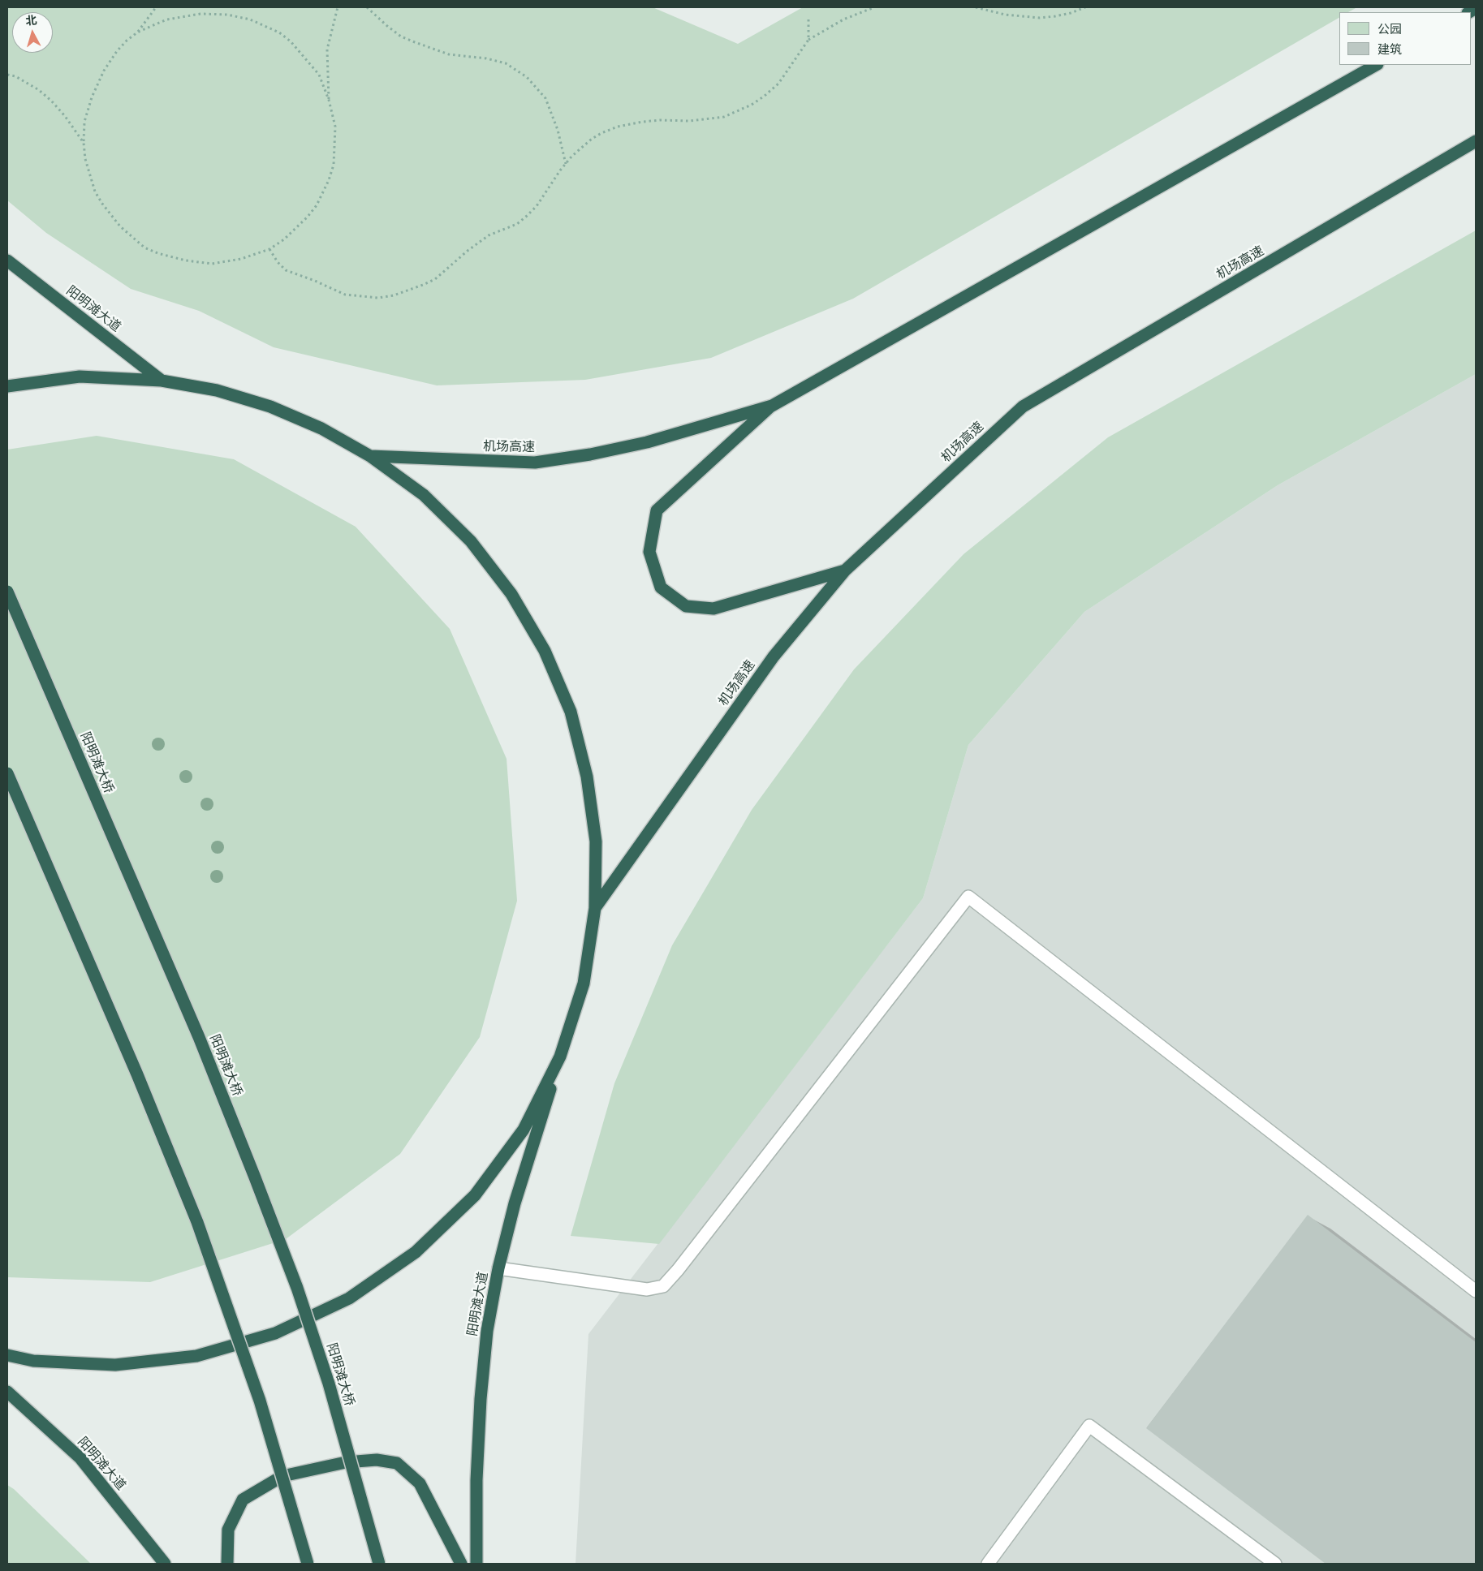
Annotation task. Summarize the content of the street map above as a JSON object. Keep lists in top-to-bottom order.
{
  "streets": {
    "highway": ["机场高速", "阳明滩大道", "阳明滩大桥"]
  },
  "legend": ["公园", "建筑"],
  "north": "top"
}
